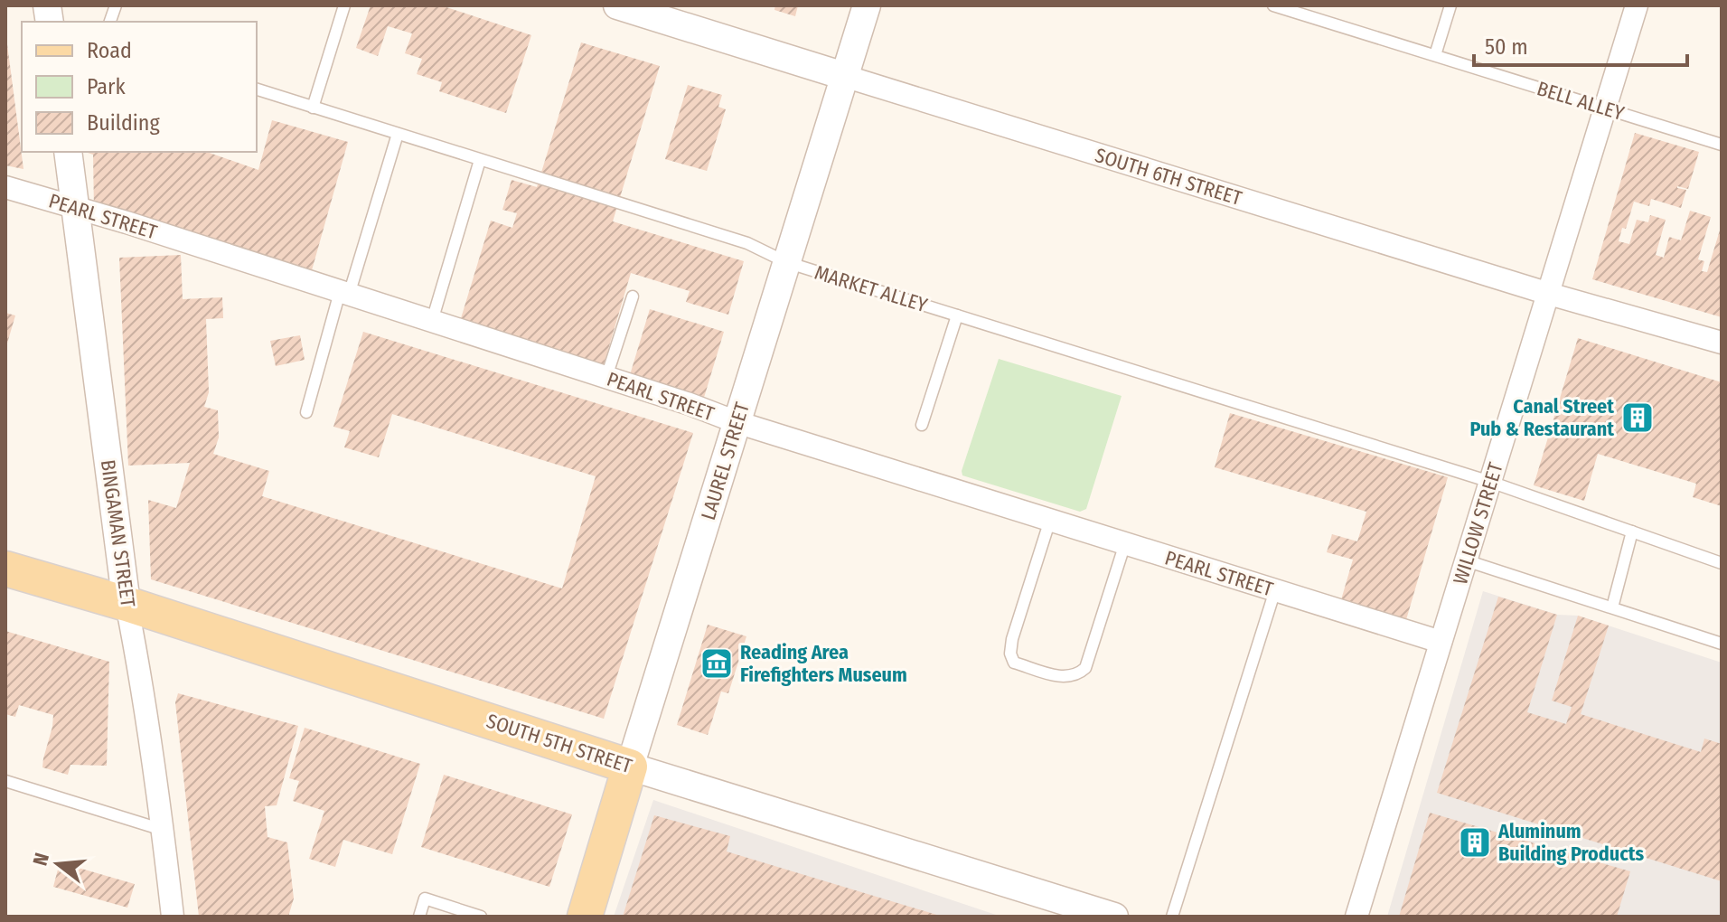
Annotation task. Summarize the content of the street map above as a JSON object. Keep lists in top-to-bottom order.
{
  "streets": {
    "main road": ["LAUREL STREET", "SOUTH 5TH STREET"],
    "street": [
      "SOUTH 6TH STREET",
      "PEARL STREET",
      "WILLOW STREET",
      "BINGAMAN STREET"
    ],
    "lane": ["BELL ALLEY", "MARKET ALLEY"]
  },
  "crossings": [
    ["BELL ALLEY", "WILLOW STREET"],
    ["SOUTH 6TH STREET", "LAUREL STREET"],
    ["SOUTH 6TH STREET", "WILLOW STREET"],
    ["PEARL STREET", "LAUREL STREET"],
    ["PEARL STREET", "WILLOW STREET"],
    ["PEARL STREET", "BINGAMAN STREET"],
    ["MARKET ALLEY", "LAUREL STREET"],
    ["MARKET ALLEY", "WILLOW STREET"],
    ["LAUREL STREET", "SOUTH 5TH STREET"],
    ["BINGAMAN STREET", "SOUTH 5TH STREET"]
  ],
  "places": {
    "building": ["Canal Street Pub & Restaurant", "Aluminum Building Products"],
    "museum": ["Reading Area Firefighters Museum"]
  },
  "legend": ["Road", "Park", "Building"],
  "scale_bar": "50 m",
  "north": "left"
}
